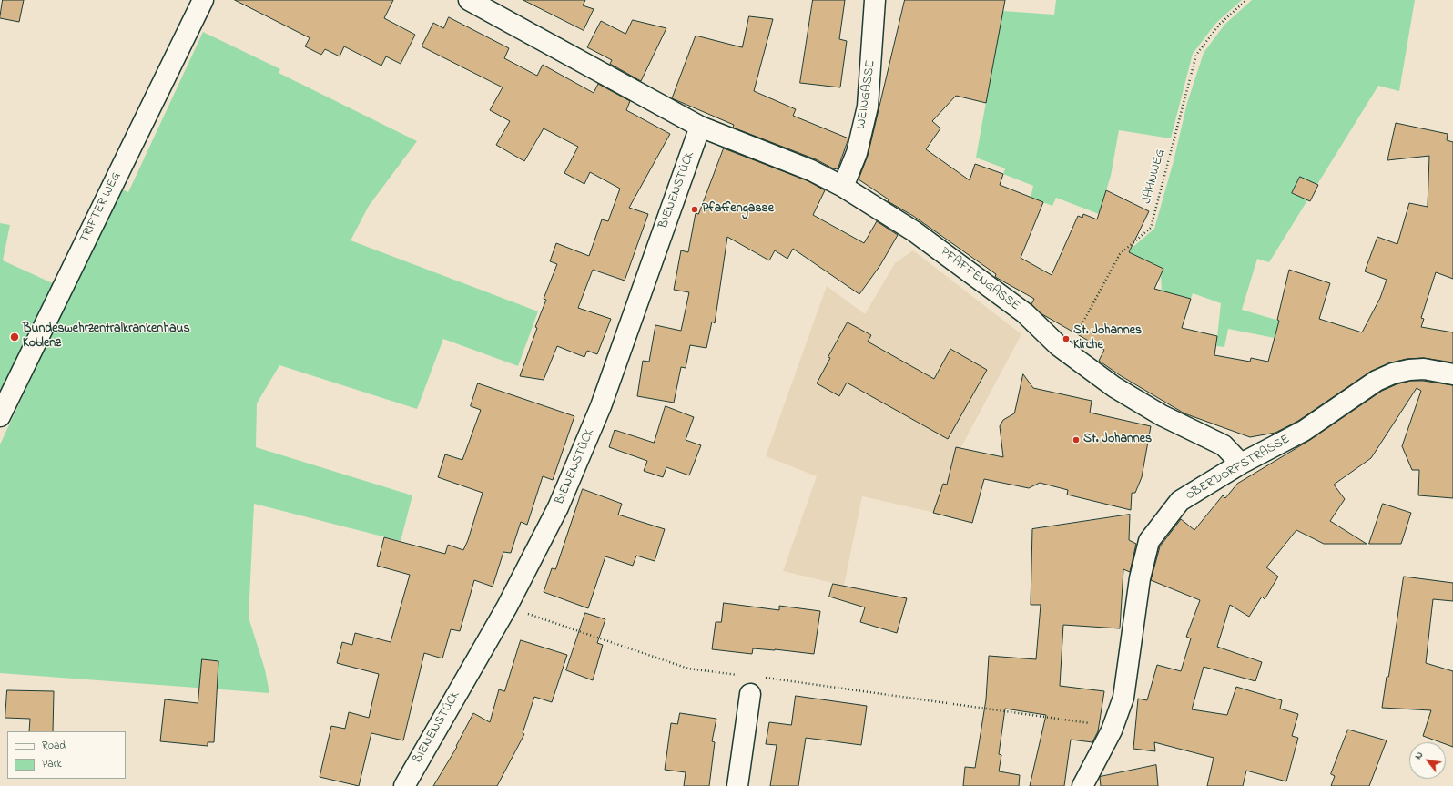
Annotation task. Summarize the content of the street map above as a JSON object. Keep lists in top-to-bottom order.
{
  "streets": {
    "street": [
      "WEINGASSE",
      "BIENENSTÜCK",
      "TRIFTER WEG",
      "PFAFFENGASSE",
      "OBERDORFSTRASSE"
    ],
    "path": ["JAHNWEG"]
  },
  "crossings": [
    ["WEINGASSE", "PFAFFENGASSE"],
    ["JAHNWEG", "PFAFFENGASSE"],
    ["BIENENSTÜCK", "PFAFFENGASSE"],
    ["PFAFFENGASSE", "OBERDORFSTRASSE"]
  ],
  "places": [
    "Pfaffengasse",
    "Bundeswehrzentralkrankenhaus Koblenz",
    "St. Johannes Kirche",
    "St. Johannes"
  ],
  "legend": ["Road", "Park"],
  "north": "top left"
}
